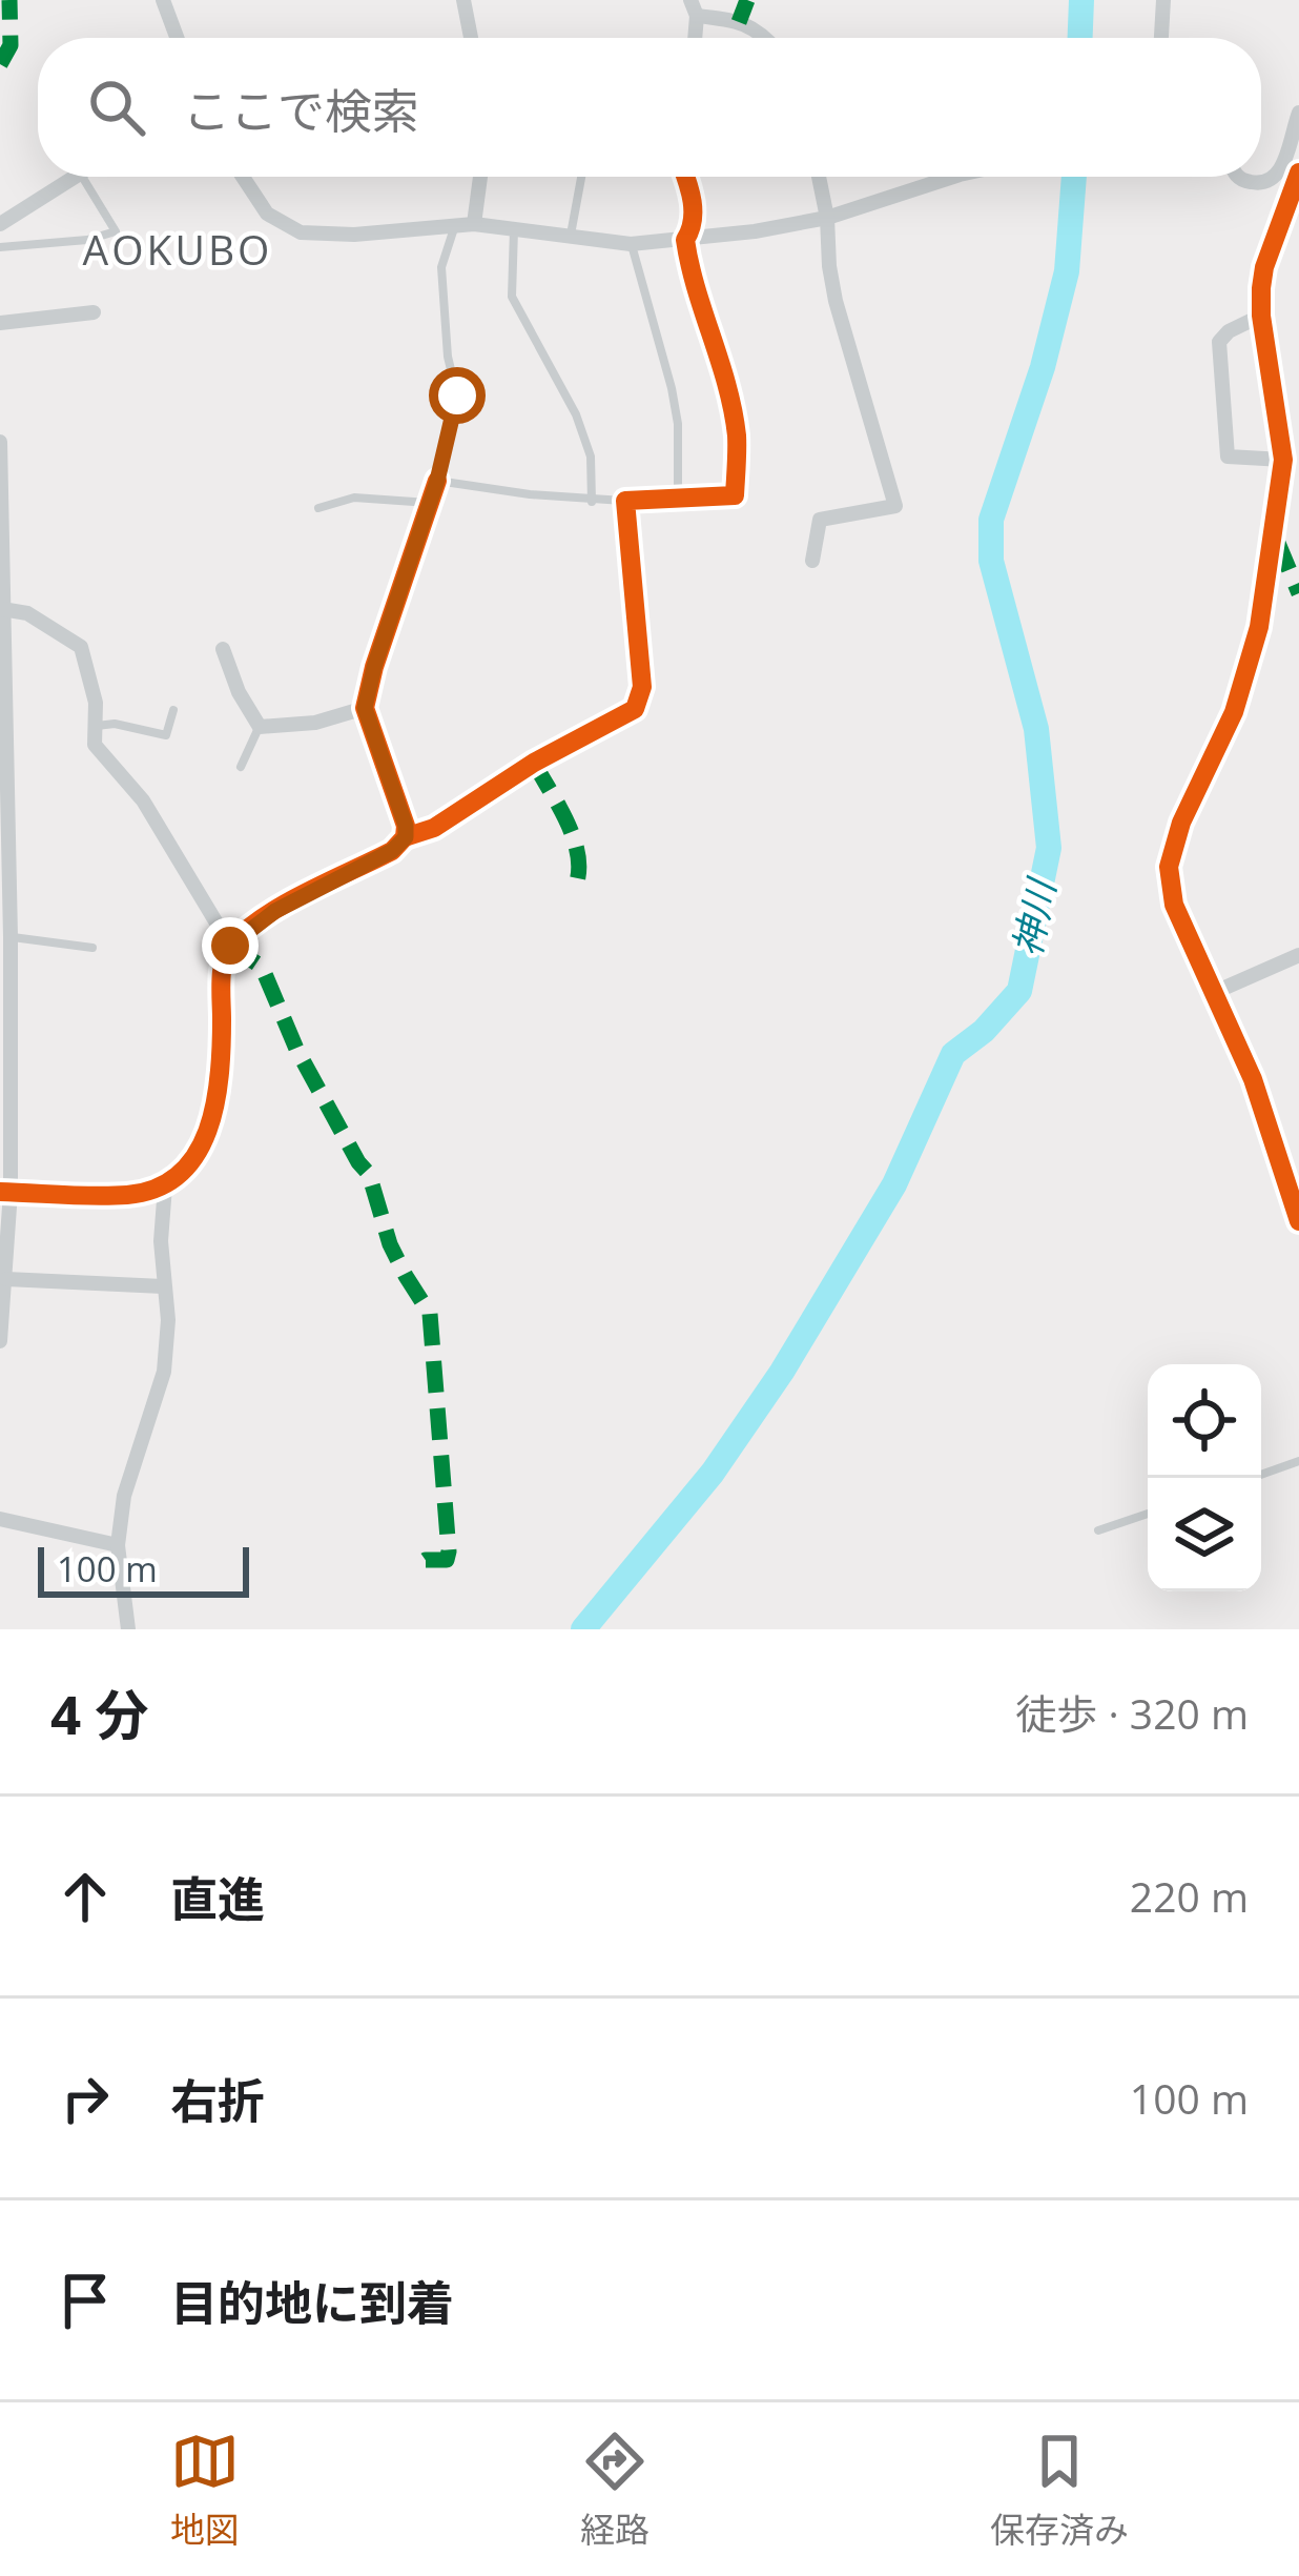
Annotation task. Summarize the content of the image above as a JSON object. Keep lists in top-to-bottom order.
{
  "districts": ["AOKUBO"],
  "water": ["神川"],
  "scale_bar": "100 m",
  "page": {
    "search": "ここで検索",
    "scale": "100 m",
    "heading": ["4 分", "徒歩 · 320 m"],
    "list": [
      ["直進", "220 m"],
      ["右折", "100 m"],
      "目的地に到着"
    ],
    "nav": ["地図", "経路", "保存済み"]
  }
}
